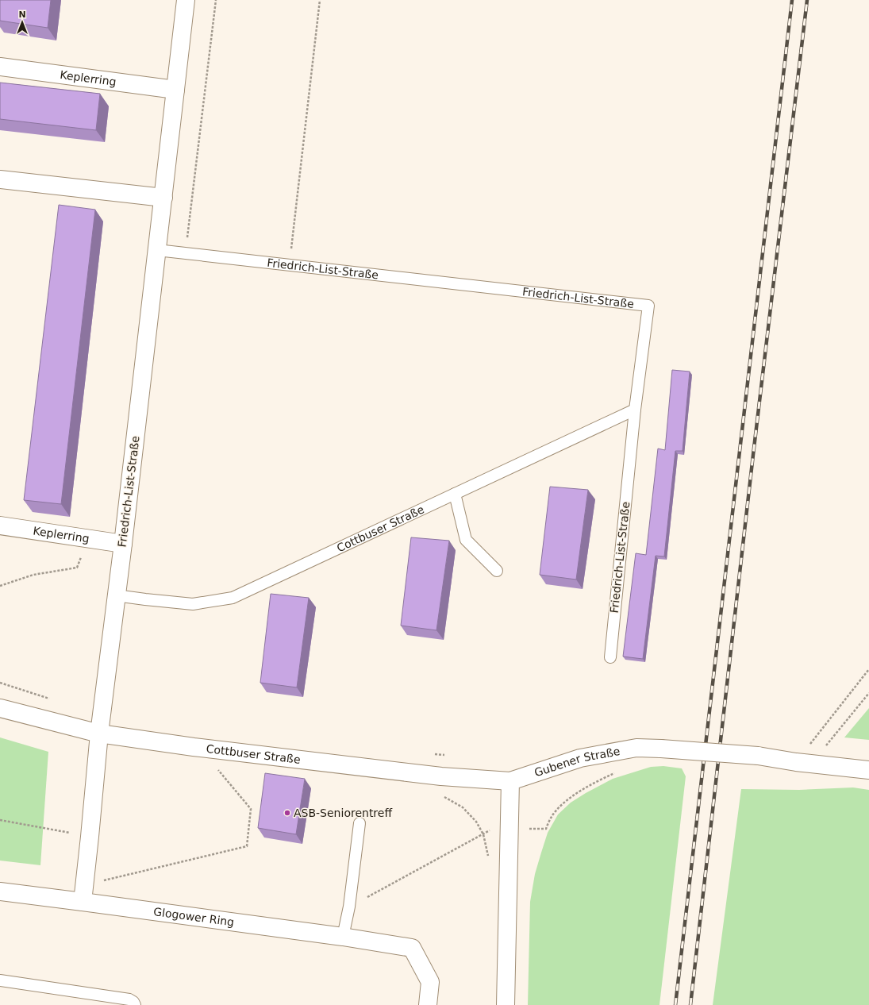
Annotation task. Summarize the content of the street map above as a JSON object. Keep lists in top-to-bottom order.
{
  "streets": {
    "street": [
      "Keplerring",
      "Friedrich-List-Straße",
      "Cottbuser Straße",
      "Gubener Straße",
      "Glogower Ring"
    ]
  },
  "crossings": [
    ["Keplerring", "Friedrich-List-Straße"],
    ["Friedrich-List-Straße", "Cottbuser Straße"],
    ["Cottbuser Straße", "Gubener Straße"]
  ],
  "places": ["ASB-Seniorentreff"],
  "north": "top"
}
